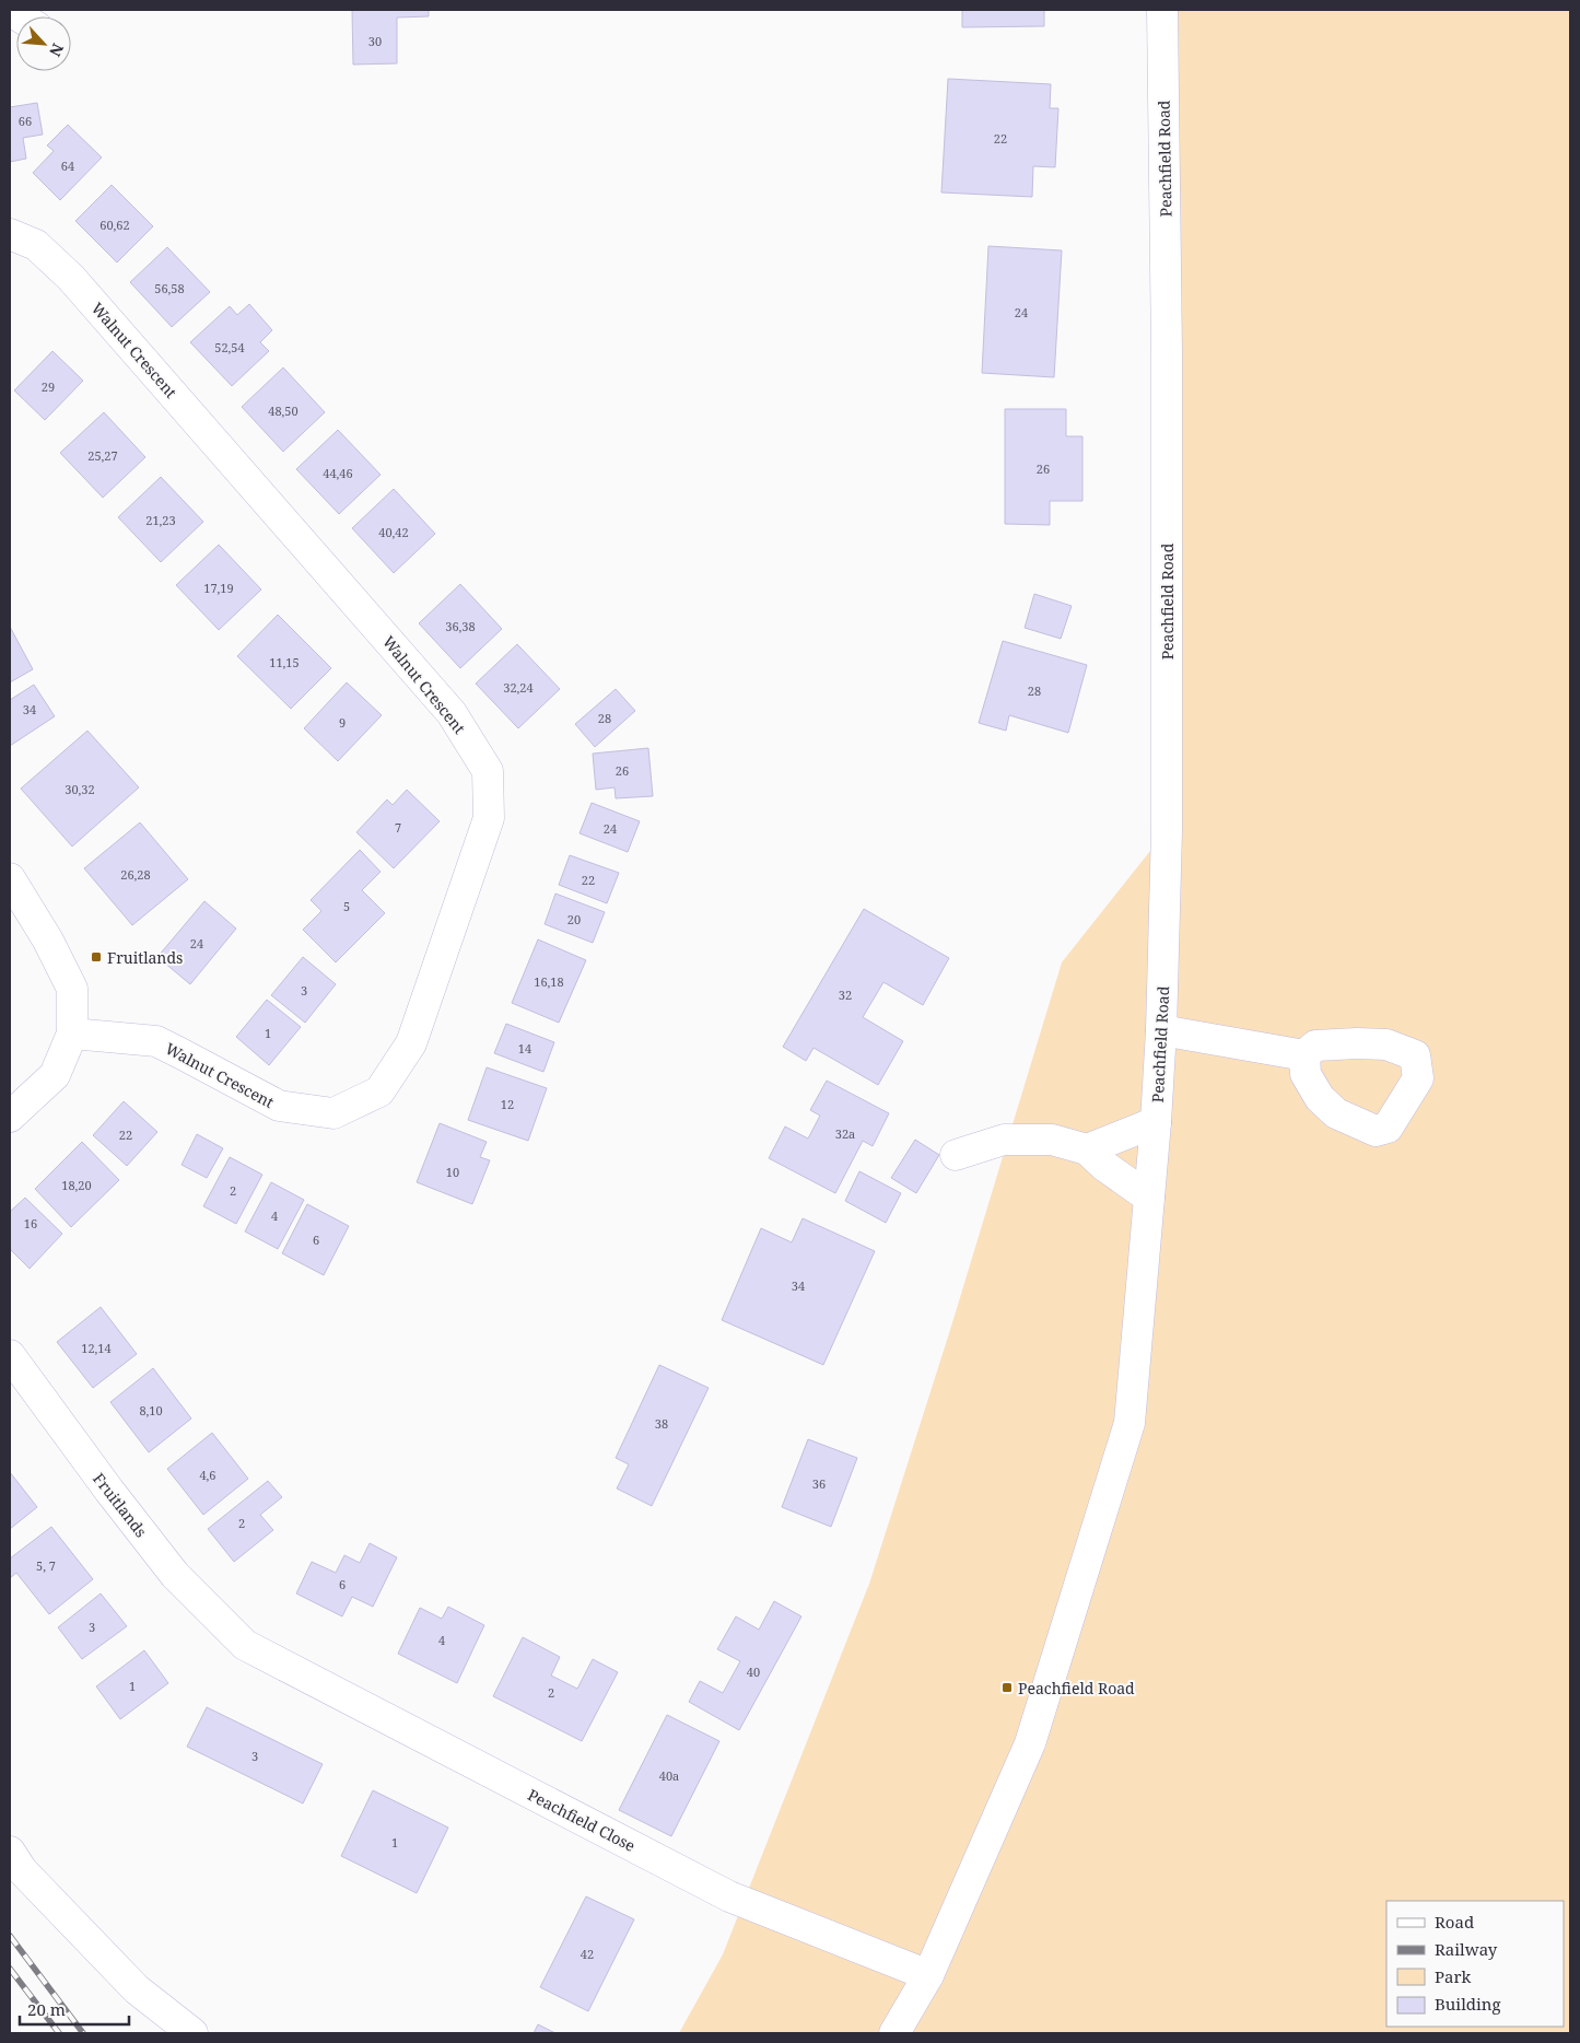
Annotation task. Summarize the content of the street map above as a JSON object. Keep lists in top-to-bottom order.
{
  "streets": {
    "street": [
      "Peachfield Road",
      "Walnut Crescent",
      "Fruitlands",
      "Peachfield Close"
    ]
  },
  "crossings": [
    ["Peachfield Road", "Peachfield Close"],
    ["Fruitlands", "Peachfield Close"]
  ],
  "places": {
    "transit": ["Fruitlands", "Peachfield Road"]
  },
  "house_numbers": [
    "30",
    "66",
    "22",
    "64",
    "60,62",
    "56,58",
    "24",
    "52,54",
    "29",
    "48,50",
    "25,27",
    "26",
    "44,46",
    "21,23",
    "40,42",
    "17,19",
    "36,38",
    "11,15",
    "32,24",
    "28",
    "34",
    "28",
    "9",
    "26",
    "30,32",
    "7",
    "24",
    "26,28",
    "22",
    "5",
    "20",
    "24",
    "16,18",
    "3",
    "32",
    "1",
    "14",
    "12",
    "32a",
    "22",
    "10",
    "18,20",
    "2",
    "4",
    "16",
    "6",
    "34",
    "12,14",
    "8,10",
    "38",
    "4,6",
    "36",
    "2",
    "5, 7",
    "6",
    "3",
    "4",
    "40",
    "1",
    "2",
    "3",
    "40a",
    "1",
    "42"
  ],
  "legend": [
    "Road",
    "Railway",
    "Park",
    "Building"
  ],
  "scale_bar": "20 m",
  "north": "bottom right"
}
